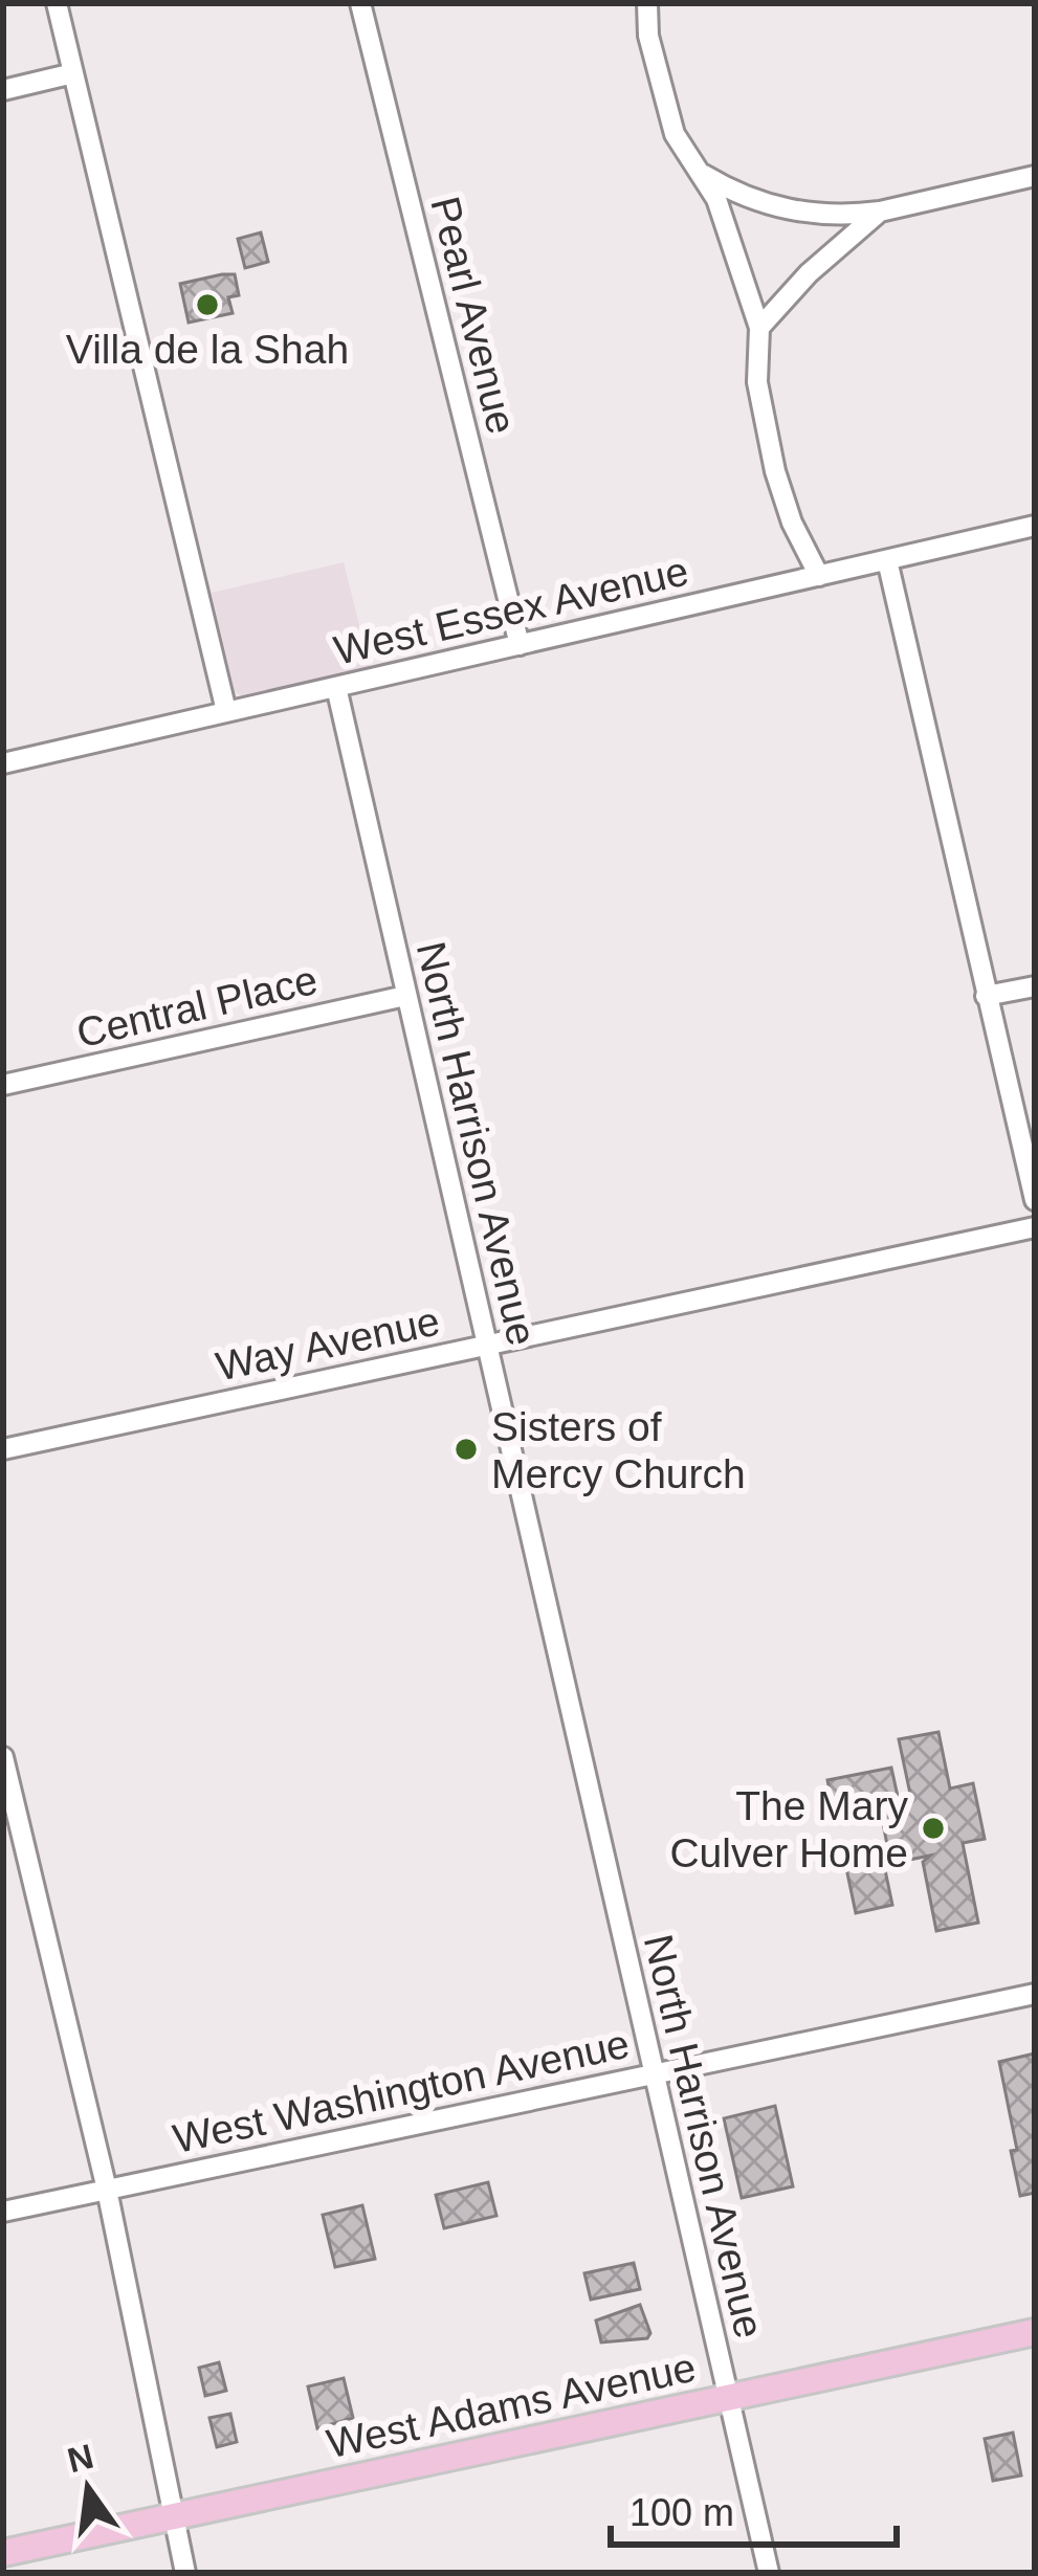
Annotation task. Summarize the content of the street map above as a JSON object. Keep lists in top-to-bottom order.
{
  "streets": {
    "main road": ["West Adams Avenue"],
    "street": [
      "Pearl Avenue",
      "West Essex Avenue",
      "Central Place",
      "North Harrison Avenue",
      "Way Avenue",
      "West Washington Avenue"
    ]
  },
  "crossings": [
    ["Pearl Avenue", "West Essex Avenue"],
    ["West Essex Avenue", "North Harrison Avenue"],
    ["Central Place", "North Harrison Avenue"],
    ["North Harrison Avenue", "Way Avenue"],
    ["North Harrison Avenue", "West Washington Avenue"],
    ["North Harrison Avenue", "West Adams Avenue"]
  ],
  "places": ["Villa de la Shah", "Sisters of Mercy Church", "The Mary Culver Home"],
  "scale_bar": "100 m",
  "north": "top"
}
